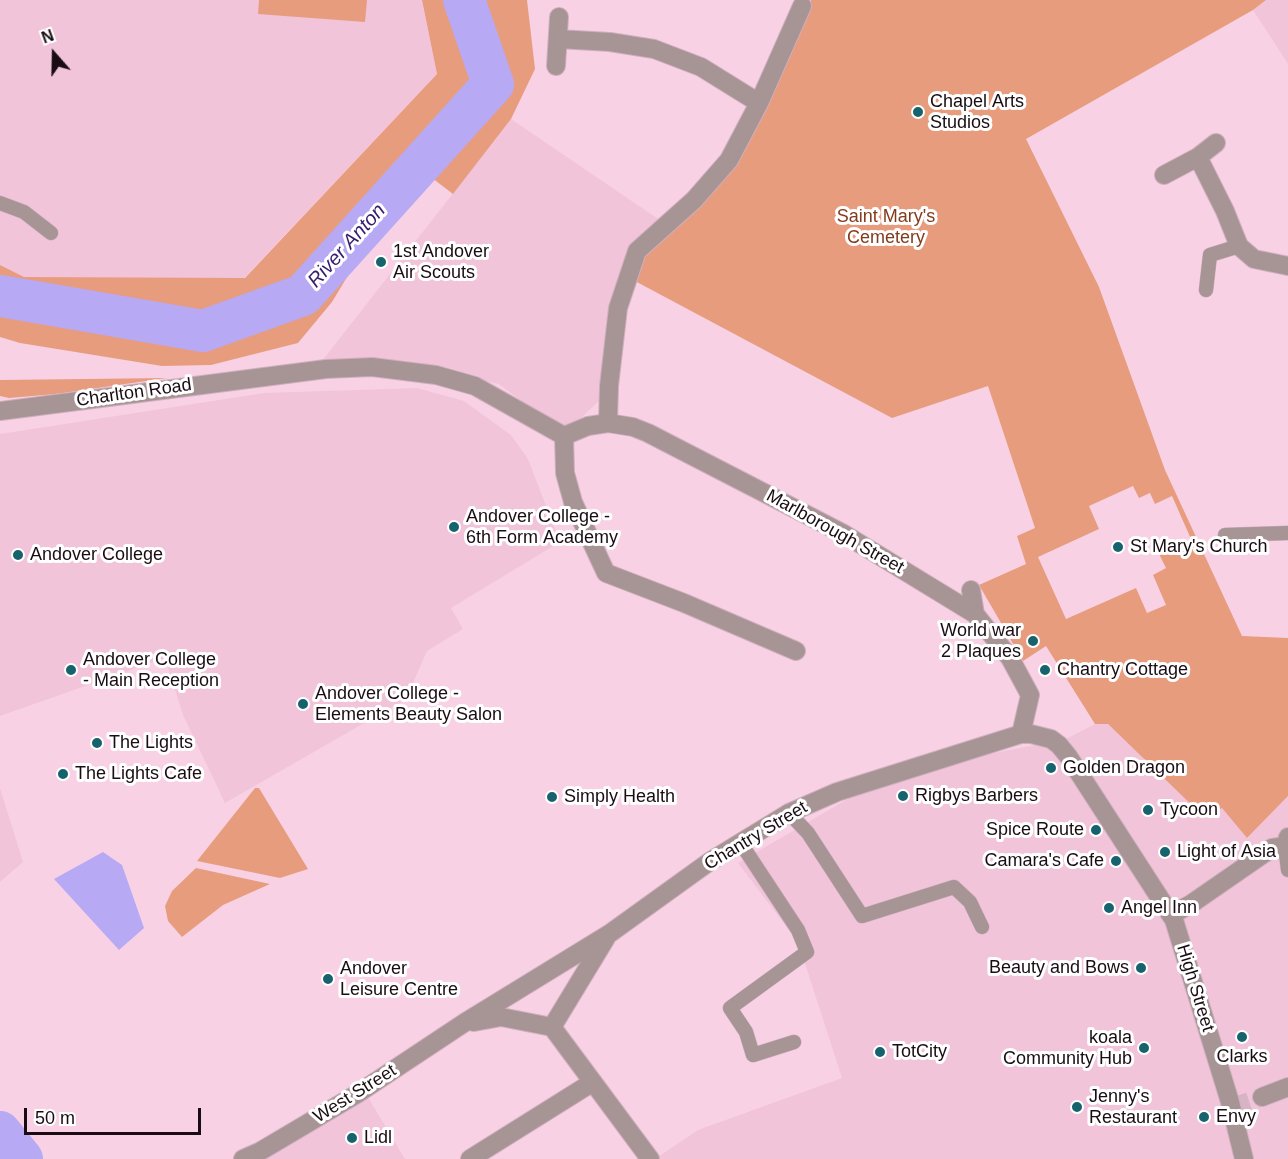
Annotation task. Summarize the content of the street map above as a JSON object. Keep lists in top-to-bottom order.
{
  "streets": {
    "street": [
      "Charlton Road",
      "Marlborough Street",
      "Chantry Street",
      "High Street",
      "West Street"
    ]
  },
  "crossings": [
    ["Charlton Road", "Marlborough Street"],
    ["Marlborough Street", "Chantry Street"],
    ["Marlborough Street", "High Street"],
    ["Chantry Street", "High Street"],
    ["Chantry Street", "West Street"]
  ],
  "water": ["River Anton"],
  "parks": ["Saint Mary's Cemetery"],
  "places": [
    "Chapel Arts Studios",
    "1st Andover Air Scouts",
    "Andover College - 6th Form Academy",
    "St Mary's Church",
    "Andover College",
    "World war 2 Plaques",
    "Andover College - Main Reception",
    "Chantry Cottage",
    "Andover College - Elements Beauty Salon",
    "The Lights",
    "Golden Dragon",
    "The Lights Cafe",
    "Rigbys Barbers",
    "Simply Health",
    "Tycoon",
    "Spice Route",
    "Light of Asia",
    "Camara's Cafe",
    "Angel Inn",
    "Beauty and Bows",
    "Andover Leisure Centre",
    "Clarks",
    "koala Community Hub",
    "TotCity",
    "Jenny's Restaurant",
    "Envy",
    "Lidl"
  ],
  "scale_bar": "50 m",
  "north": "top"
}
